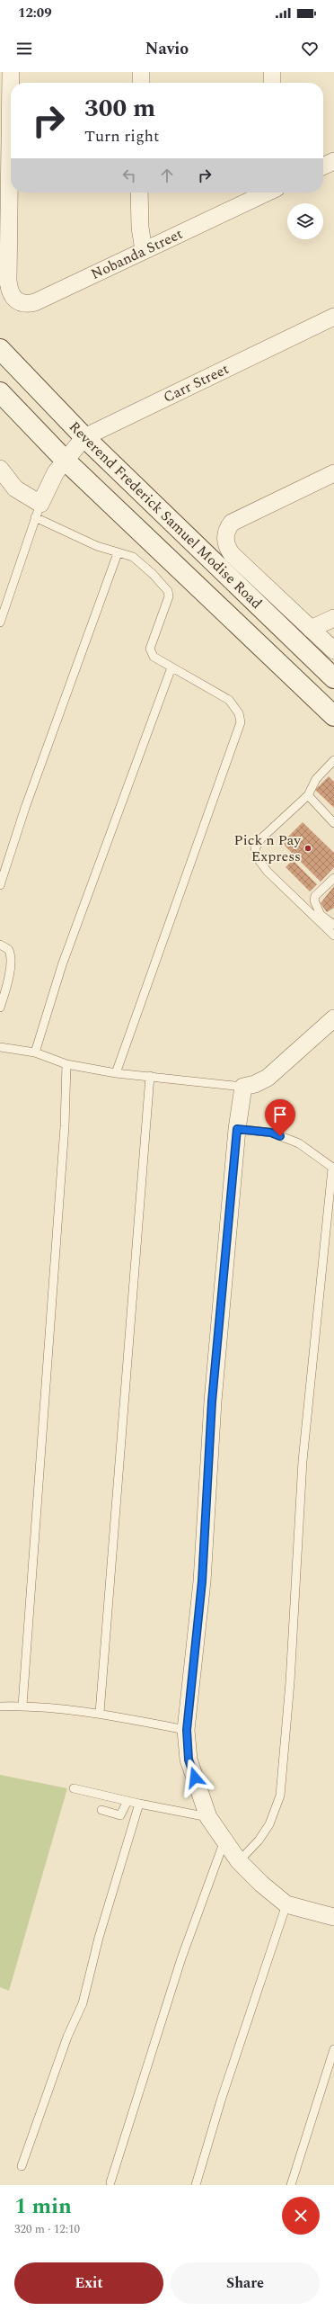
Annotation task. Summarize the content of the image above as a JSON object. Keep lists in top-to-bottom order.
{
  "streets": {
    "main road": ["Reverend Frederick Samuel Modise Road"],
    "street": ["Nobanda Street", "Carr Street"]
  },
  "crossings": [
    ["Carr Street", "Reverend Frederick Samuel Modise Road"]
  ],
  "places": ["Pick n Pay Express"],
  "page": {
    "status": "12:09",
    "header": "Navio",
    "turn": ["300 m", "Turn right"],
    "heading": ["1 min", "320 m · 12:10"],
    "buttons": ["Exit", "Share"]
  }
}
